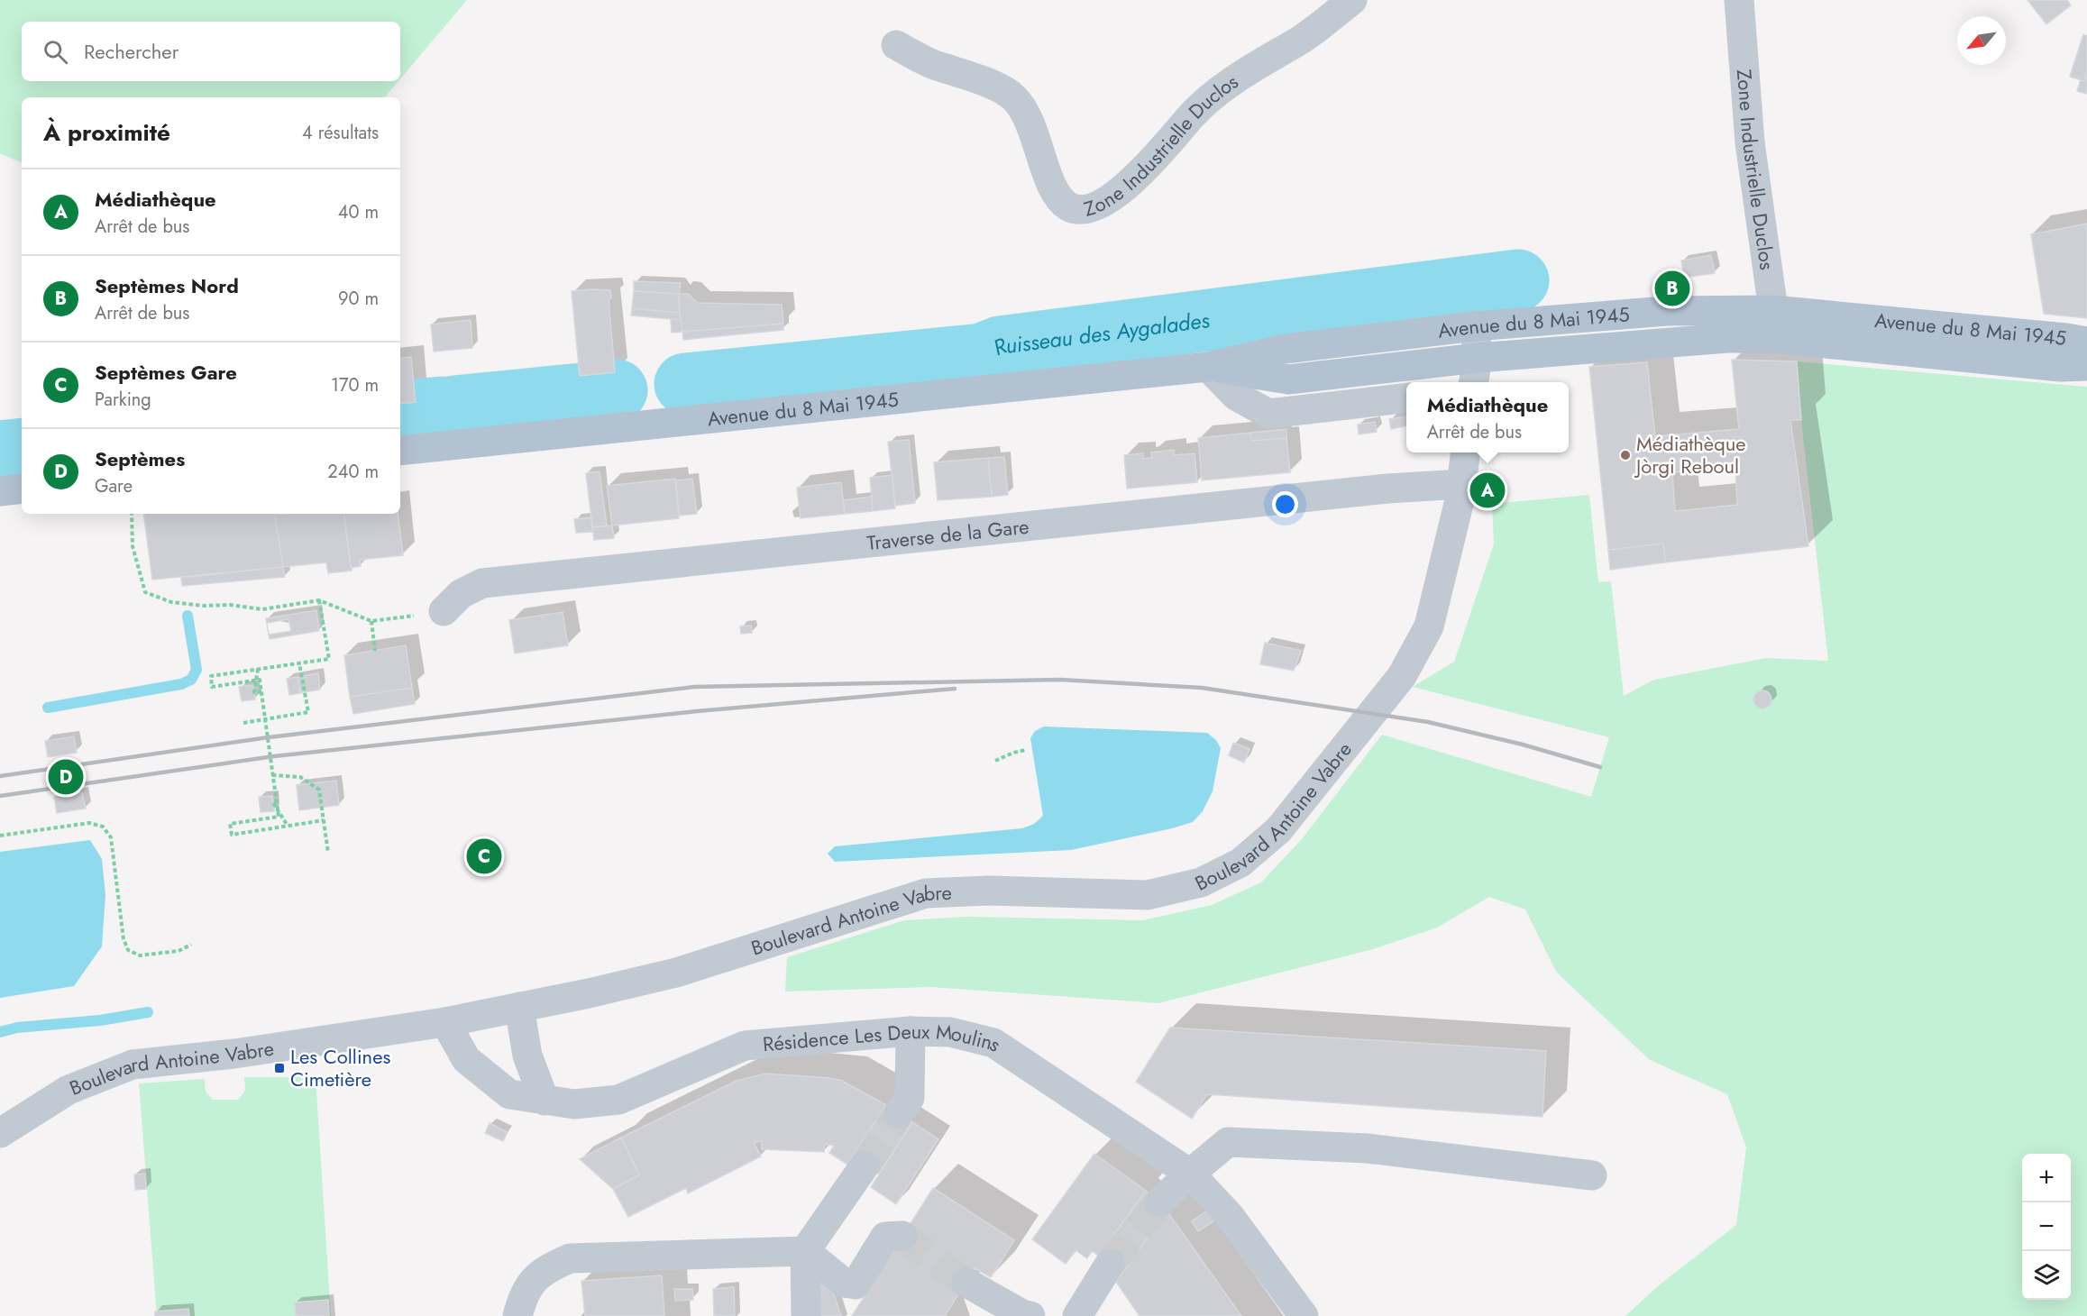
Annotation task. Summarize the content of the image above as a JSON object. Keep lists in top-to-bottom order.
{
  "streets": {
    "main road": ["Avenue du 8 Mai 1945"],
    "street": [
      "Zone Industrielle Duclos",
      "Traverse de la Gare",
      "Boulevard Antoine Vabre",
      "Résidence Les Deux Moulins"
    ]
  },
  "crossings": [
    ["Zone Industrielle Duclos", "Avenue du 8 Mai 1945"],
    ["Traverse de la Gare", "Boulevard Antoine Vabre"],
    ["Boulevard Antoine Vabre", "Résidence Les Deux Moulins"]
  ],
  "water": ["Ruisseau des Aygalades"],
  "places": {
    "other": ["Médiathèque Jòrgi Reboul"],
    "transit": ["Les Collines Cimetière"]
  },
  "north": "bottom left",
  "page": {
    "search": "Rechercher",
    "heading": ["À proximité", "4 résultats"],
    "list": [
      {
        "mark": "A",
        "name": "Médiathèque",
        "note": "Arrêt de bus",
        "value": "40 m"
      },
      {
        "mark": "B",
        "name": "Septèmes Nord",
        "note": "Arrêt de bus",
        "value": "90 m"
      },
      {
        "mark": "C",
        "name": "Septèmes Gare",
        "note": "Parking",
        "value": "170 m"
      },
      {
        "mark": "D",
        "name": "Septèmes",
        "note": "Gare",
        "value": "240 m"
      }
    ],
    "pins": [
      "B",
      "A",
      "D",
      "C"
    ],
    "popup": ["Médiathèque", "Arrêt de bus"],
    "map_buttons": ["+", "−"]
  }
}
